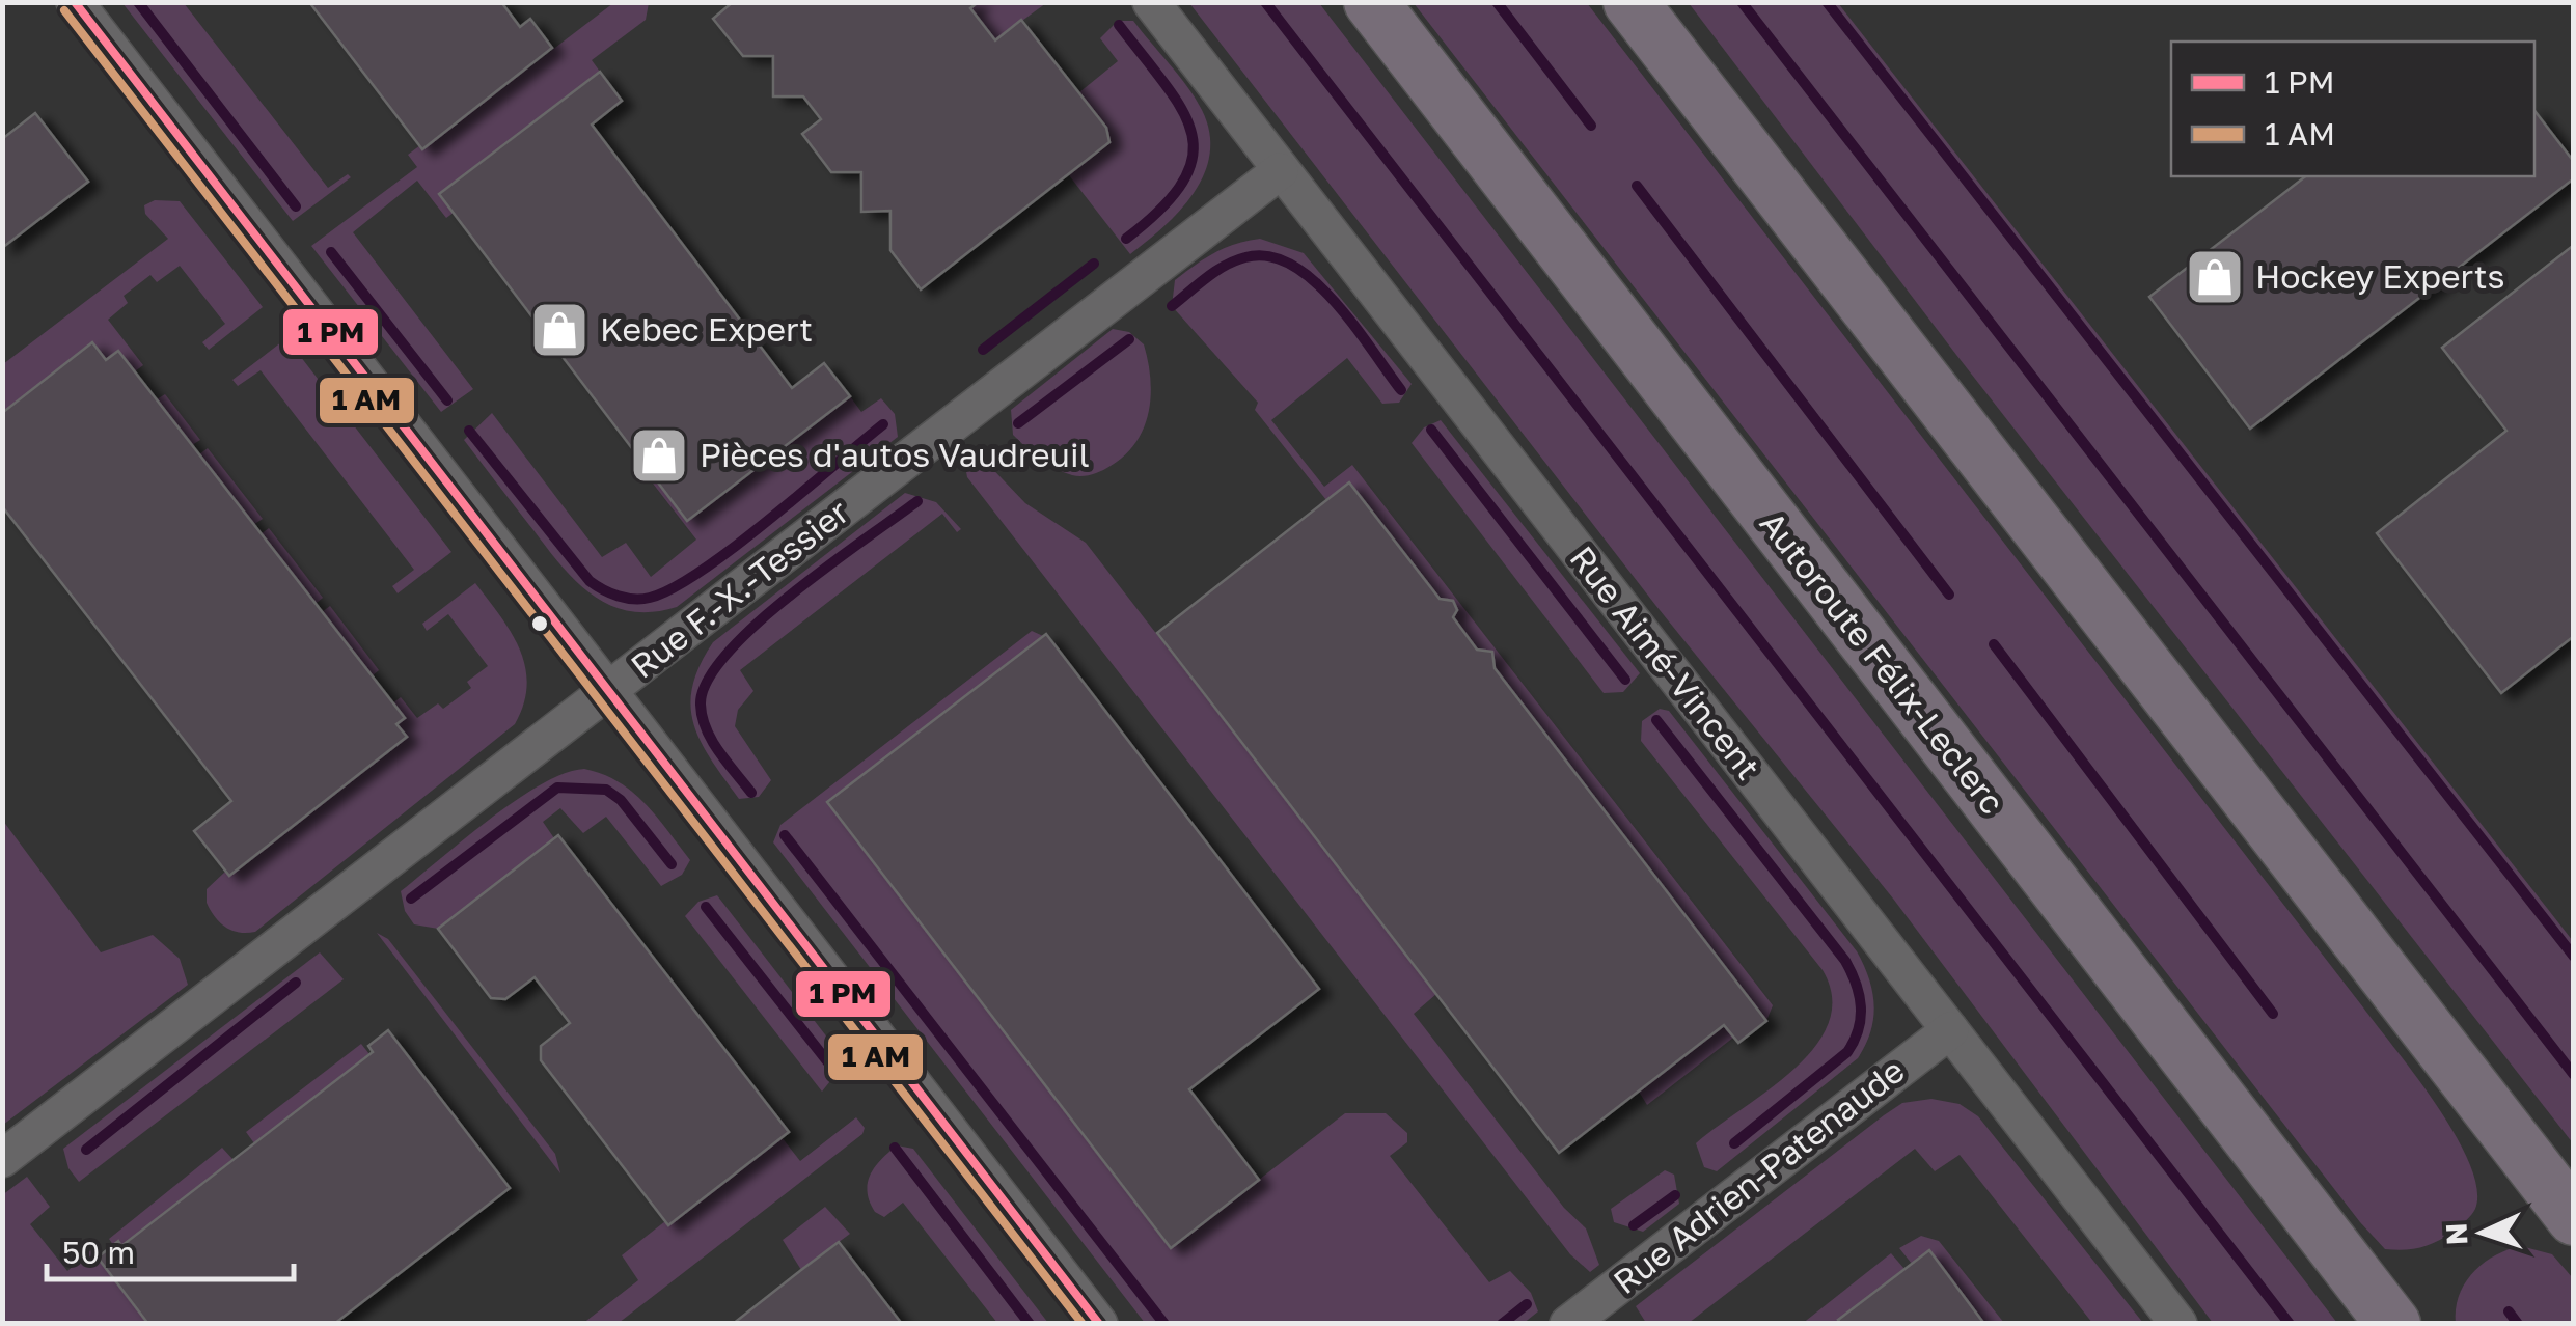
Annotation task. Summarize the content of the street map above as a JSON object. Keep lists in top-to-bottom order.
{
  "streets": {
    "highway": ["Autoroute Félix-Leclerc"],
    "street": ["Rue F.-X.-Tessier", "Rue Aimé-Vincent", "Rue Adrien-Patenaude"]
  },
  "crossings": [
    ["Rue F.-X.-Tessier", "Rue Aimé-Vincent"],
    ["Rue Aimé-Vincent", "Rue Adrien-Patenaude"]
  ],
  "places": {
    "shop": ["Hockey Experts", "Kebec Expert", "Pièces d'autos Vaudreuil"]
  },
  "legend": ["1 PM", "1 AM"],
  "scale_bar": "50 m",
  "north": "left"
}
